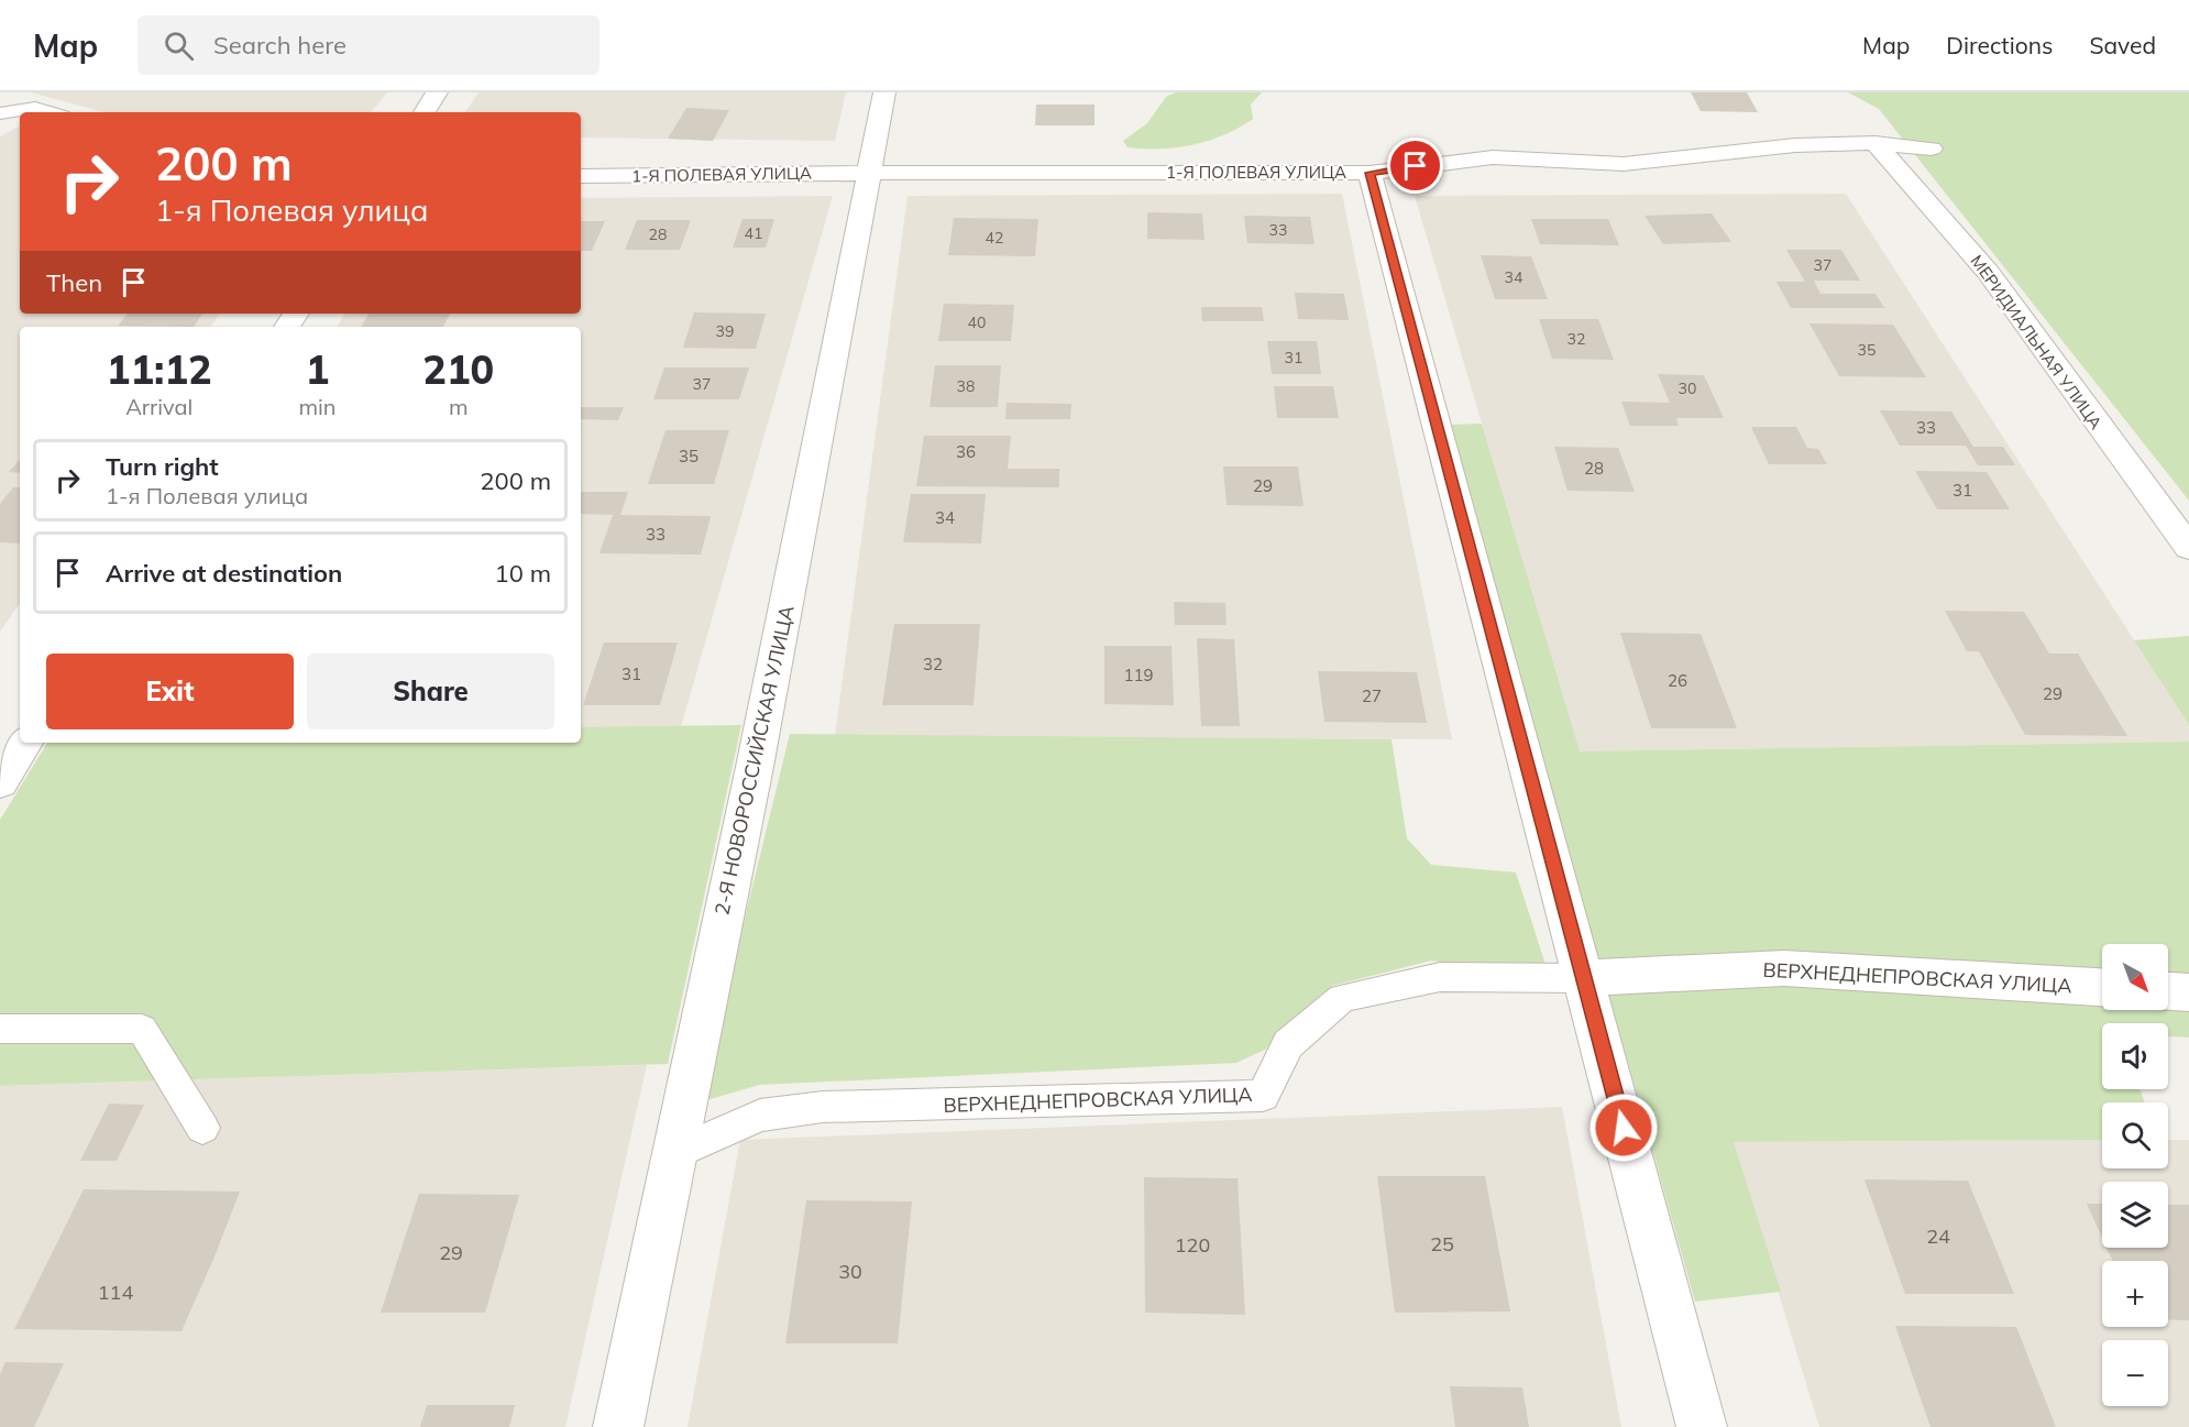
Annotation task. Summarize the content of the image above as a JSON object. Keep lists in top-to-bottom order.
{
  "streets": {
    "street": [
      "1-Я ПОЛЕВАЯ УЛИЦА",
      "МЕРИДИАЛЬНАЯ УЛИЦА",
      "2-Я НОВОРОССИЙСКАЯ УЛИЦА",
      "ВЕРХНЕДНЕПРОВСКАЯ УЛИЦА"
    ]
  },
  "crossings": [
    ["1-Я ПОЛЕВАЯ УЛИЦА", "МЕРИДИАЛЬНАЯ УЛИЦА"],
    ["1-Я ПОЛЕВАЯ УЛИЦА", "2-Я НОВОРОССИЙСКАЯ УЛИЦА"],
    ["2-Я НОВОРОССИЙСКАЯ УЛИЦА", "ВЕРХНЕДНЕПРОВСКАЯ УЛИЦА"]
  ],
  "house_numbers": [
    "33",
    "41",
    "28",
    "42",
    "37",
    "34",
    "40",
    "39",
    "32",
    "35",
    "31",
    "37",
    "38",
    "30",
    "33",
    "36",
    "35",
    "28",
    "29",
    "31",
    "34",
    "33",
    "32",
    "31",
    "119",
    "26",
    "29",
    "27",
    "24",
    "25",
    "120",
    "29",
    "30",
    "114"
  ],
  "north": "bottom right",
  "page": {
    "header": "Map",
    "search": "Search here",
    "nav": ["Map", "Directions", "Saved"],
    "turn": ["200 m", "1-я Полевая улица"],
    "then": "Then",
    "eta": [
      "11:12",
      "Arrival",
      "1",
      "min",
      "210",
      "m"
    ],
    "list": [
      {
        "name": "Turn right",
        "note": "1-я Полевая улица",
        "value": "200 m"
      },
      {
        "name": "Arrive at destination",
        "value": "10 m"
      }
    ],
    "buttons": ["Exit", "Share"],
    "map_buttons": ["+", "−"]
  }
}
